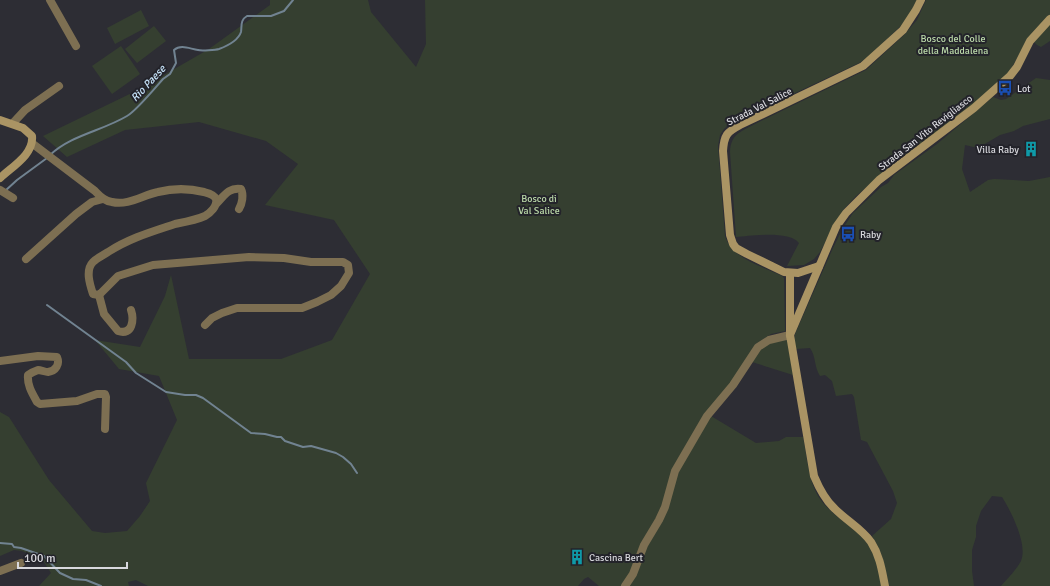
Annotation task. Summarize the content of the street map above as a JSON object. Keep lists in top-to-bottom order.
{
  "streets": {
    "street": ["Strada Val Salice", "Strada San Vito Revigliasco"]
  },
  "water": ["Rio Paese"],
  "parks": ["Bosco del Colle della Maddalena", "Bosco di Val Salice"],
  "places": {
    "bus stop": ["Lot", "Raby"],
    "building": ["Villa Raby", "Cascina Bert"]
  },
  "scale_bar": "100 m"
}
